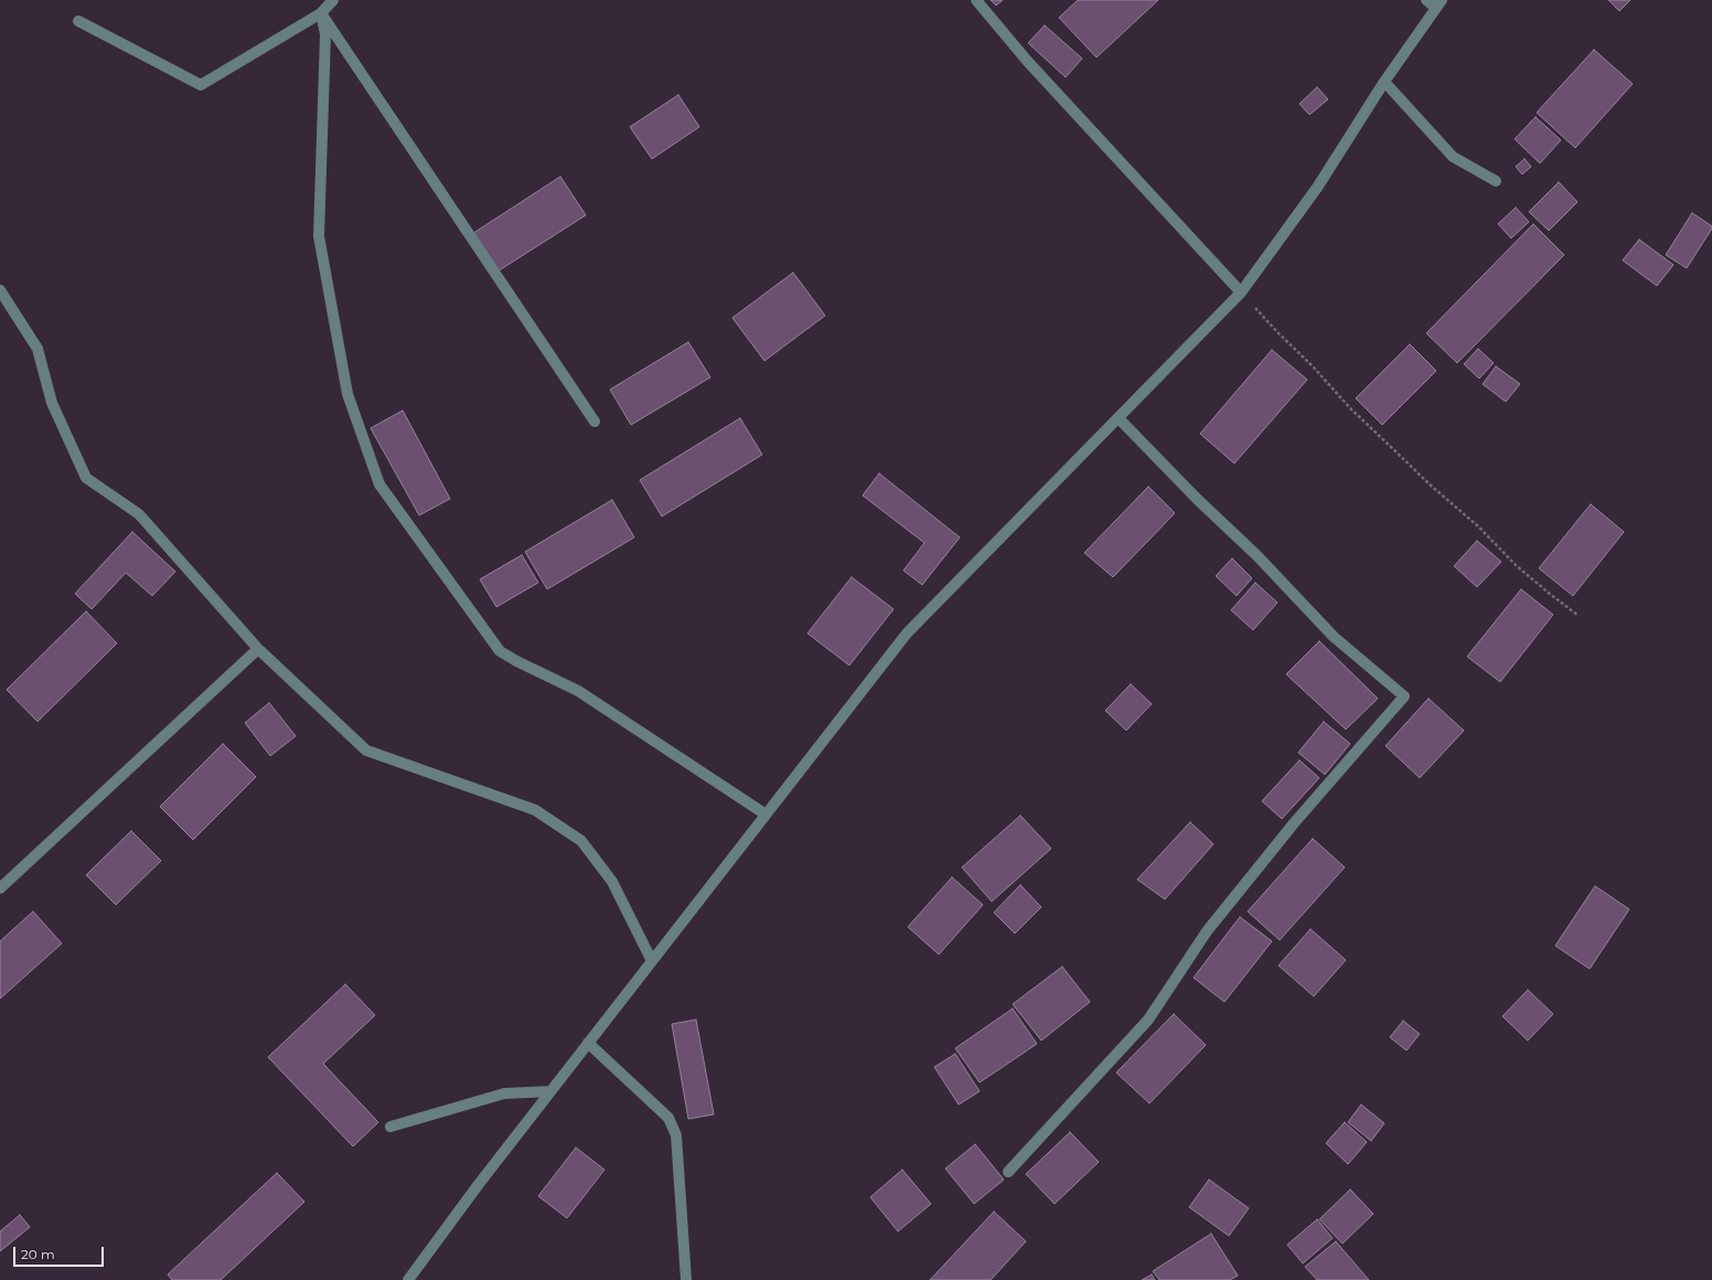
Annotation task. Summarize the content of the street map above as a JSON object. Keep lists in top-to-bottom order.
{
  "scale_bar": "20 m"
}
